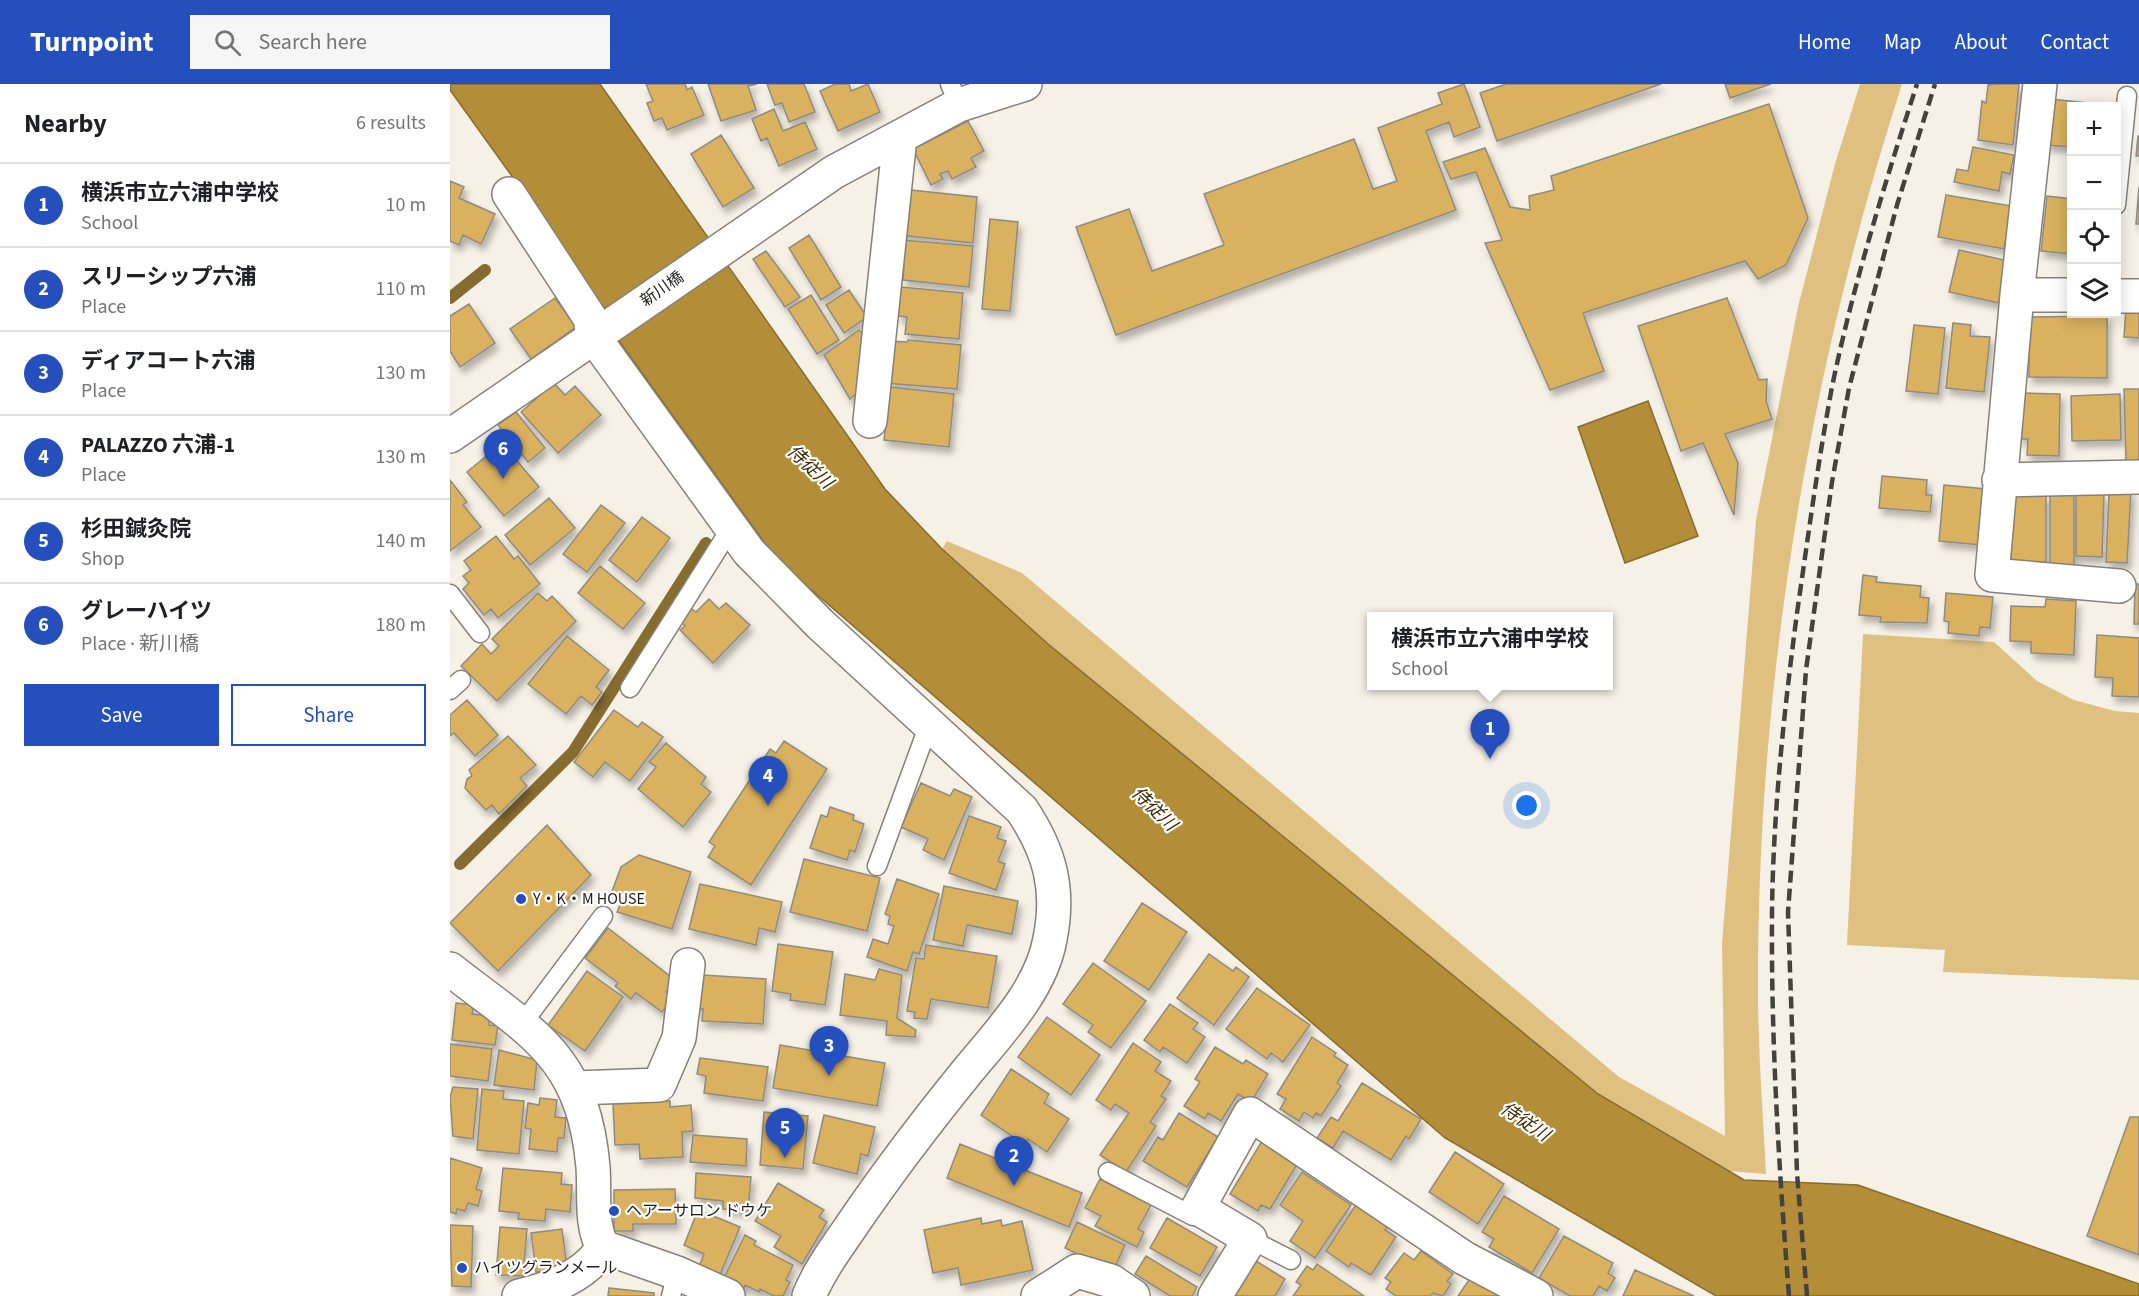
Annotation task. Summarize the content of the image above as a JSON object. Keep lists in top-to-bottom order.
{
  "streets": {
    "street": ["新川橋"]
  },
  "water": ["侍従川"],
  "places": ["Y・K・M HOUSE", "ヘアーサロン ドウケ", "ハイツグランメール"],
  "page": {
    "header": "Turnpoint",
    "search": "Search here",
    "nav": [
      "Home",
      "Map",
      "About",
      "Contact"
    ],
    "heading": ["Nearby", "6 results"],
    "map_buttons": ["+", "−"],
    "list": [
      {
        "mark": "1",
        "name": "横浜市立六浦中学校",
        "note": "School",
        "value": "10 m"
      },
      {
        "mark": "2",
        "name": "スリーシップ六浦",
        "note": "Place",
        "value": "110 m"
      },
      {
        "mark": "3",
        "name": "ディアコート六浦",
        "note": "Place",
        "value": "130 m"
      },
      {
        "mark": "4",
        "name": "PALAZZO 六浦-1",
        "note": "Place",
        "value": "130 m"
      },
      {
        "mark": "5",
        "name": "杉田鍼灸院",
        "note": "Shop",
        "value": "140 m"
      },
      {
        "mark": "6",
        "name": "グレーハイツ",
        "note": "Place · 新川橋",
        "value": "180 m"
      }
    ],
    "pins": [
      "6",
      "1",
      "4",
      "3",
      "5",
      "2"
    ],
    "popup": ["横浜市立六浦中学校", "School"],
    "buttons": ["Save", "Share"]
  }
}
